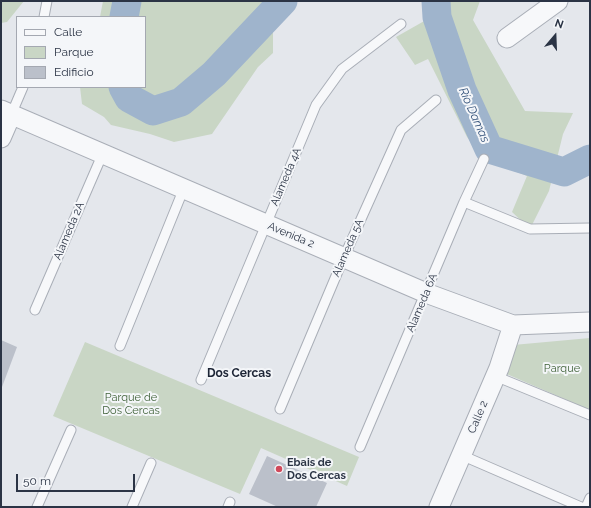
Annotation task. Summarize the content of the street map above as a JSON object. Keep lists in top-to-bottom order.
{
  "streets": {
    "street": ["Avenida 2", "Calle 2"],
    "lane": [
      "Alameda 4A",
      "Alameda 2A",
      "Alameda 5A",
      "Alameda 6A"
    ]
  },
  "crossings": [
    ["Alameda 4A", "Avenida 2"],
    ["Alameda 2A", "Avenida 2"],
    ["Avenida 2", "Alameda 5A"],
    ["Avenida 2", "Alameda 6A"],
    ["Avenida 2", "Calle 2"]
  ],
  "districts": ["Dos Cercas"],
  "water": ["Río Damas"],
  "parks": ["Parque", "Parque de Dos Cercas"],
  "places": ["Ebais de Dos Cercas"],
  "legend": ["Calle", "Parque", "Edificio"],
  "scale_bar": "50 m",
  "north": "top"
}
